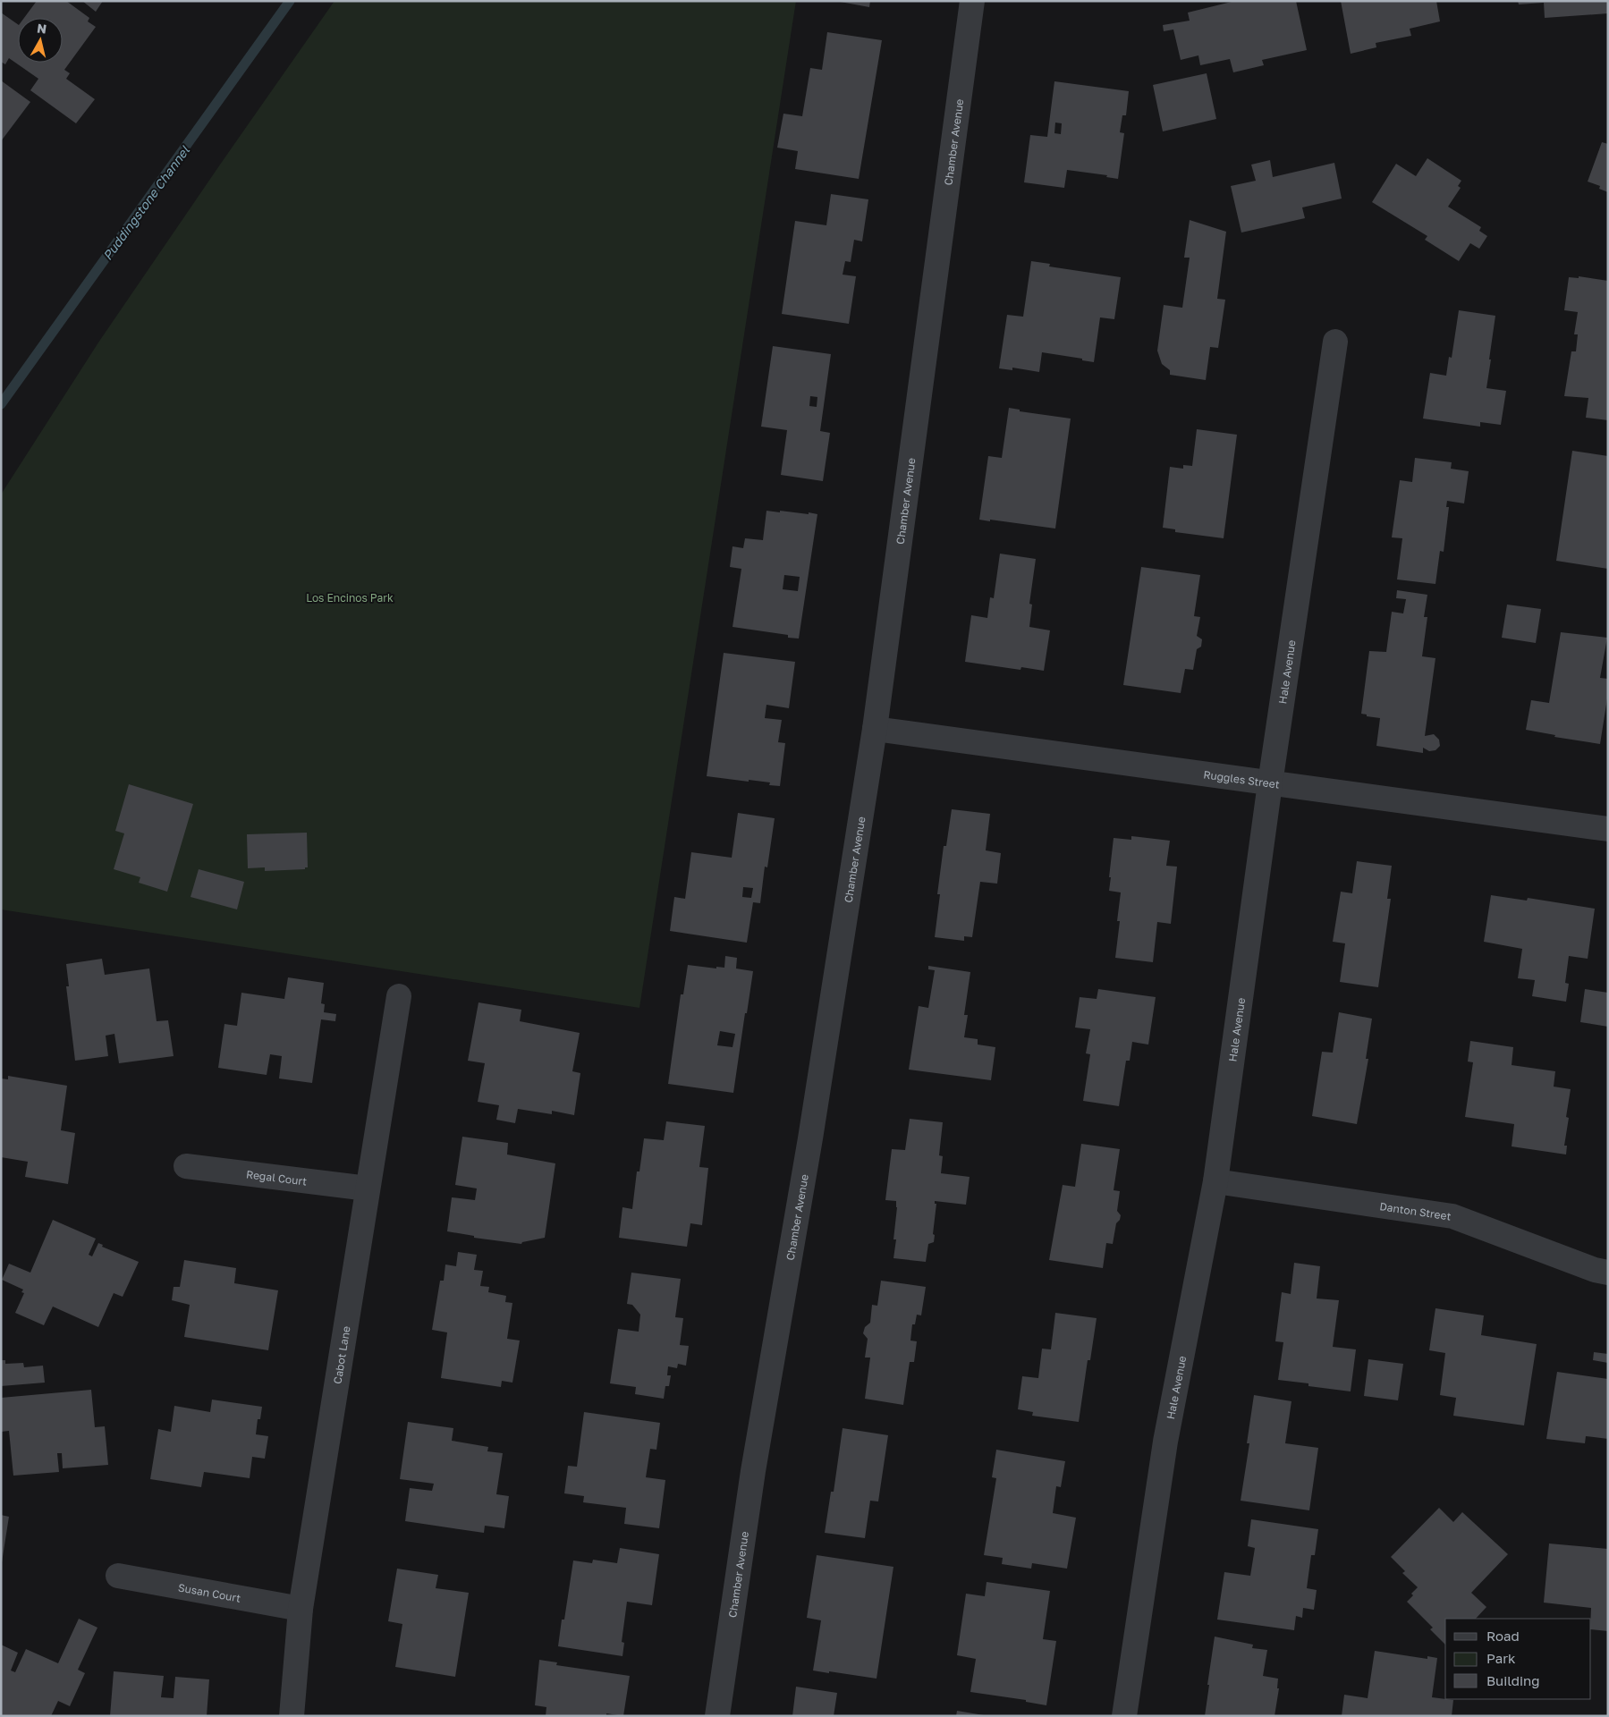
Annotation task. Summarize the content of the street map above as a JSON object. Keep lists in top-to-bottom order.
{
  "streets": {
    "street": [
      "Chamber Avenue",
      "Hale Avenue",
      "Ruggles Street",
      "Regal Court",
      "Danton Street",
      "Cabot Lane",
      "Susan Court"
    ]
  },
  "crossings": [
    ["Chamber Avenue", "Ruggles Street"],
    ["Hale Avenue", "Ruggles Street"],
    ["Hale Avenue", "Danton Street"],
    ["Regal Court", "Cabot Lane"],
    ["Cabot Lane", "Susan Court"]
  ],
  "water": ["Puddingstone Channel"],
  "parks": ["Los Encinos Park"],
  "legend": ["Road", "Park", "Building"],
  "north": "top"
}
